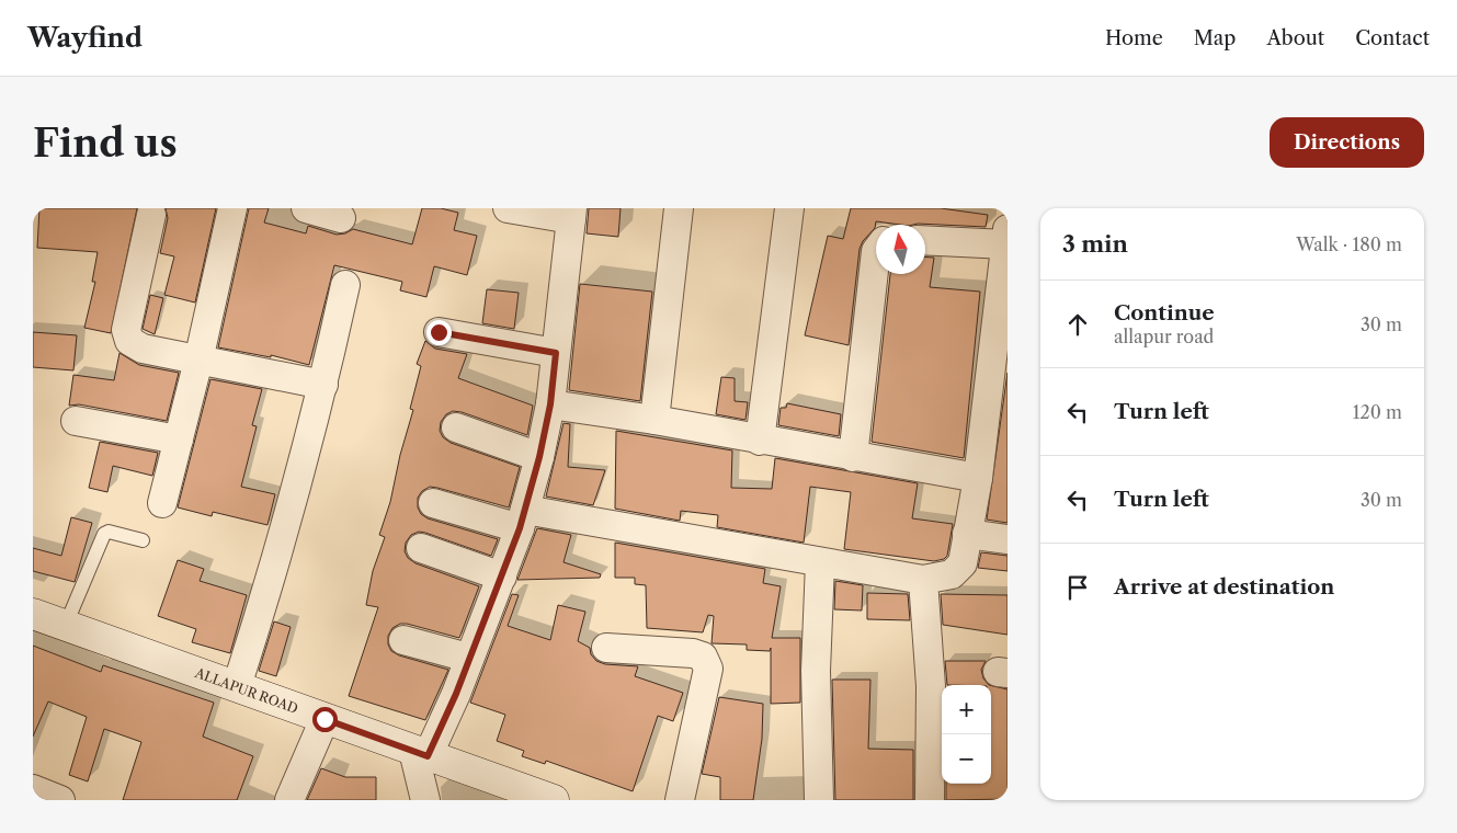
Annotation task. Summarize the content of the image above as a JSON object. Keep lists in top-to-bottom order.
{
  "streets": {
    "main road": ["ALLAPUR ROAD"]
  },
  "north": "top",
  "page": {
    "header": "Wayfind",
    "nav": [
      "Home",
      "Map",
      "About",
      "Contact"
    ],
    "buttons": "Directions",
    "title": "Find us",
    "heading": ["3 min", "Walk · 180 m"],
    "list": [
      ["Continue", "allapur road", "30 m"],
      ["Turn left", "120 m"],
      ["Turn left", "30 m"],
      "Arrive at destination"
    ],
    "map_buttons": ["+", "−"]
  }
}
